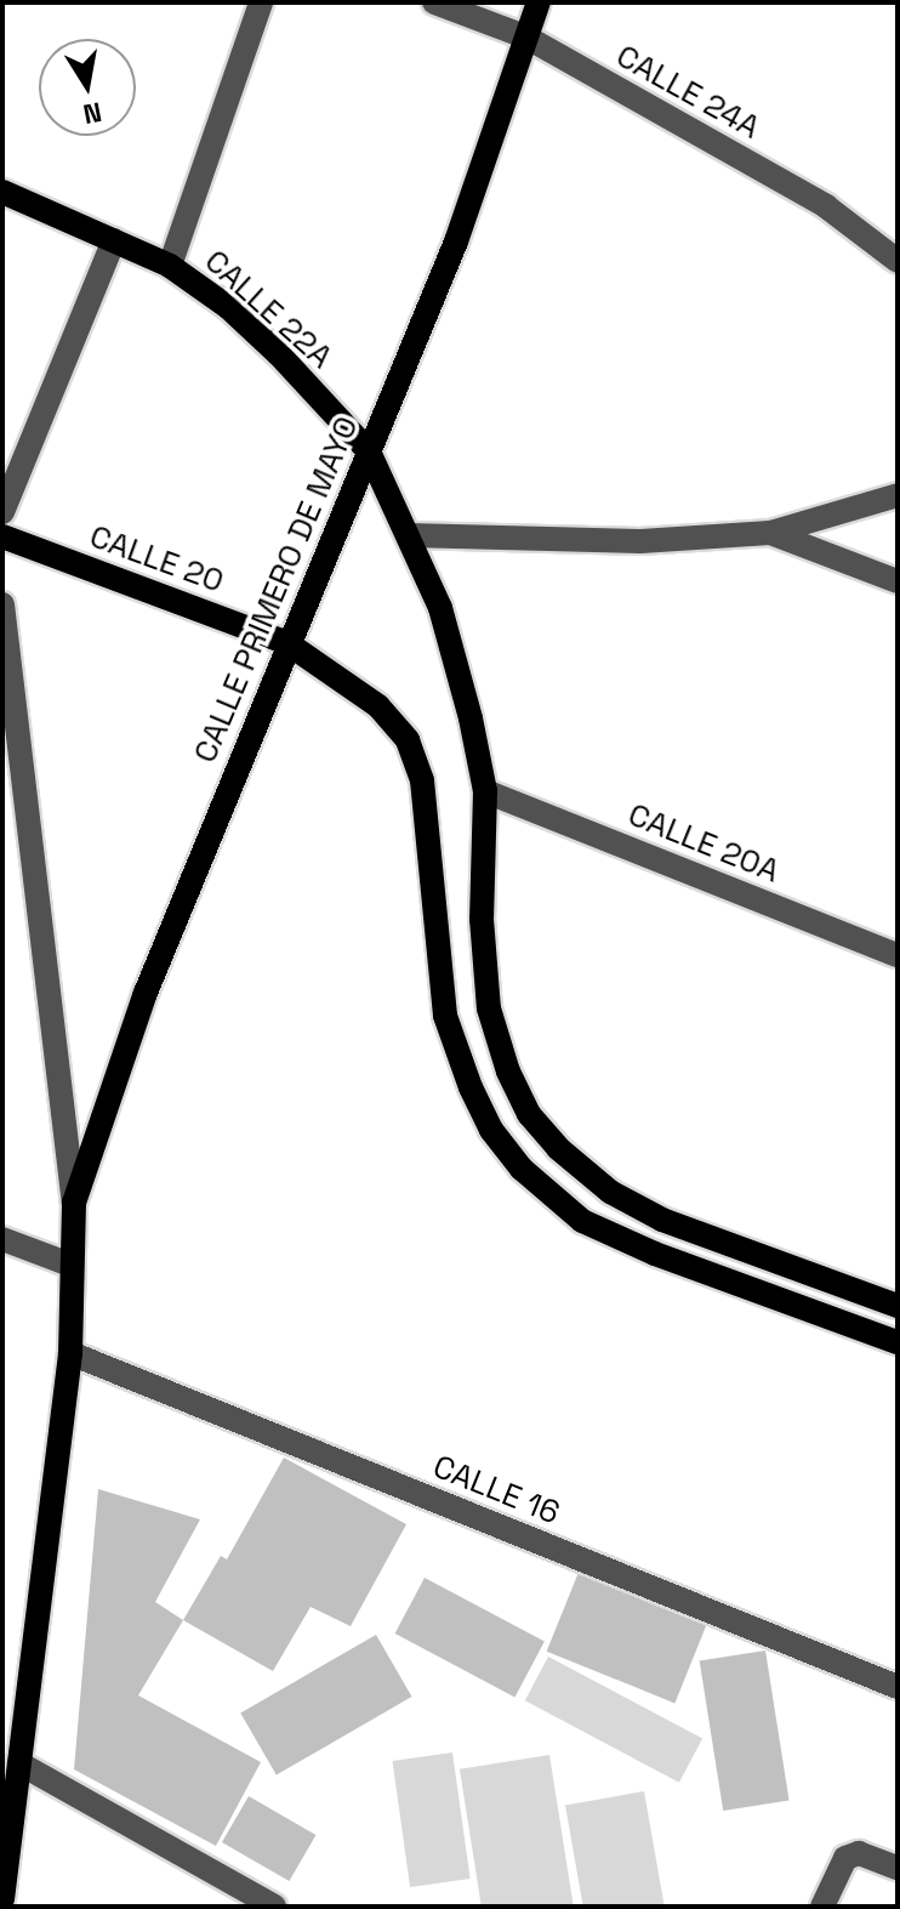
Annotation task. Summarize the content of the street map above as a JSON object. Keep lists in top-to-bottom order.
{
  "streets": {
    "main road": ["CALLE 22A", "CALLE 20", "CALLE PRIMERO DE MAYO"],
    "street": ["CALLE 24A", "CALLE 20A", "CALLE 16"]
  },
  "crossings": [
    ["CALLE 24A", "CALLE PRIMERO DE MAYO"],
    ["CALLE 22A", "CALLE PRIMERO DE MAYO"],
    ["CALLE 22A", "CALLE 20A"],
    ["CALLE 20", "CALLE PRIMERO DE MAYO"],
    ["CALLE PRIMERO DE MAYO", "CALLE 16"]
  ],
  "north": "bottom"
}
